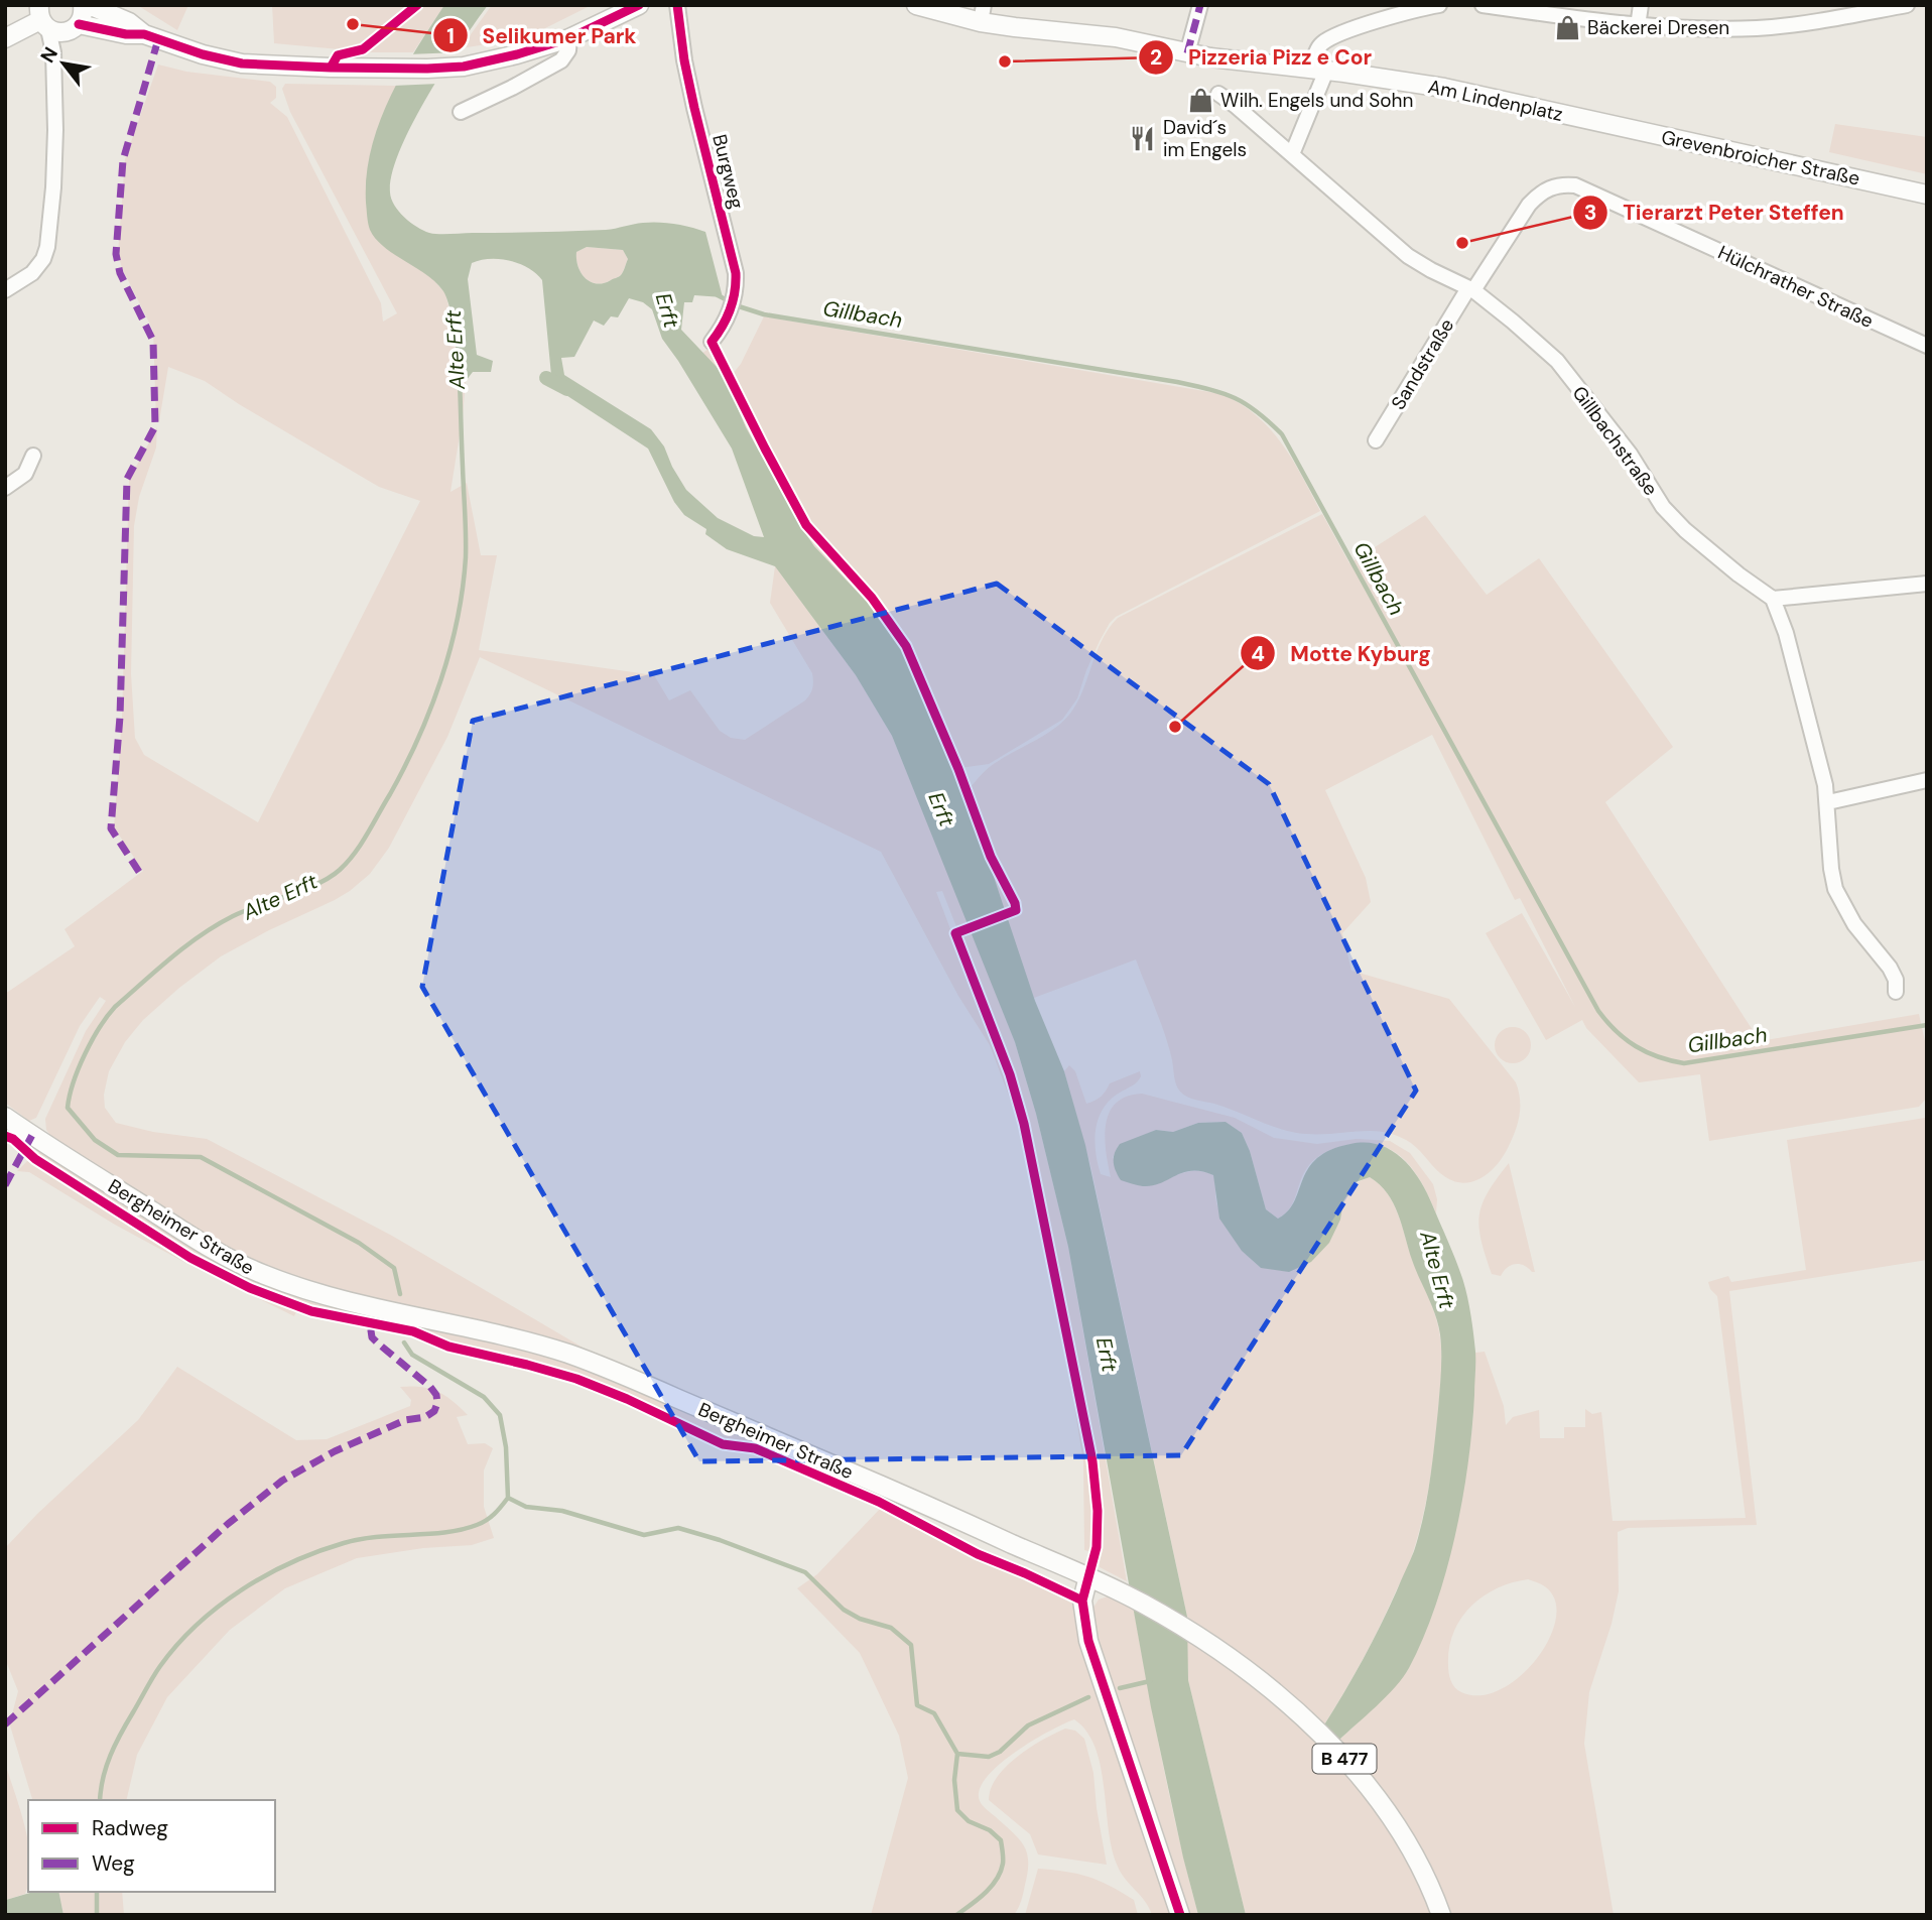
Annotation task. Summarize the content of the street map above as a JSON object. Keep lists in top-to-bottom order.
{
  "streets": {
    "main road": [
      "Am Lindenplatz",
      "Grevenbroicher Straße",
      "Bergheimer Straße",
      "B 477"
    ],
    "street": [
      "Burgweg",
      "Hülchrather Straße",
      "Sandstraße",
      "Gillbachstraße"
    ]
  },
  "crossings": [
    ["Am Lindenplatz", "Grevenbroicher Straße"],
    ["Hülchrather Straße", "Sandstraße"],
    ["Sandstraße", "Gillbachstraße"]
  ],
  "water": ["Erft", "Gillbach", "Alte Erft"],
  "places": {
    "other": [
      "Selikumer Park",
      "Pizzeria Pizz e Cor",
      "Tierarzt Peter Steffen",
      "Motte Kyburg"
    ],
    "shop": ["Bäckerei Dresen", "Wilh. Engels und Sohn"],
    "restaurant": ["David´s im Engels"]
  },
  "legend": ["Radweg", "Weg"],
  "north": "top left"
}
